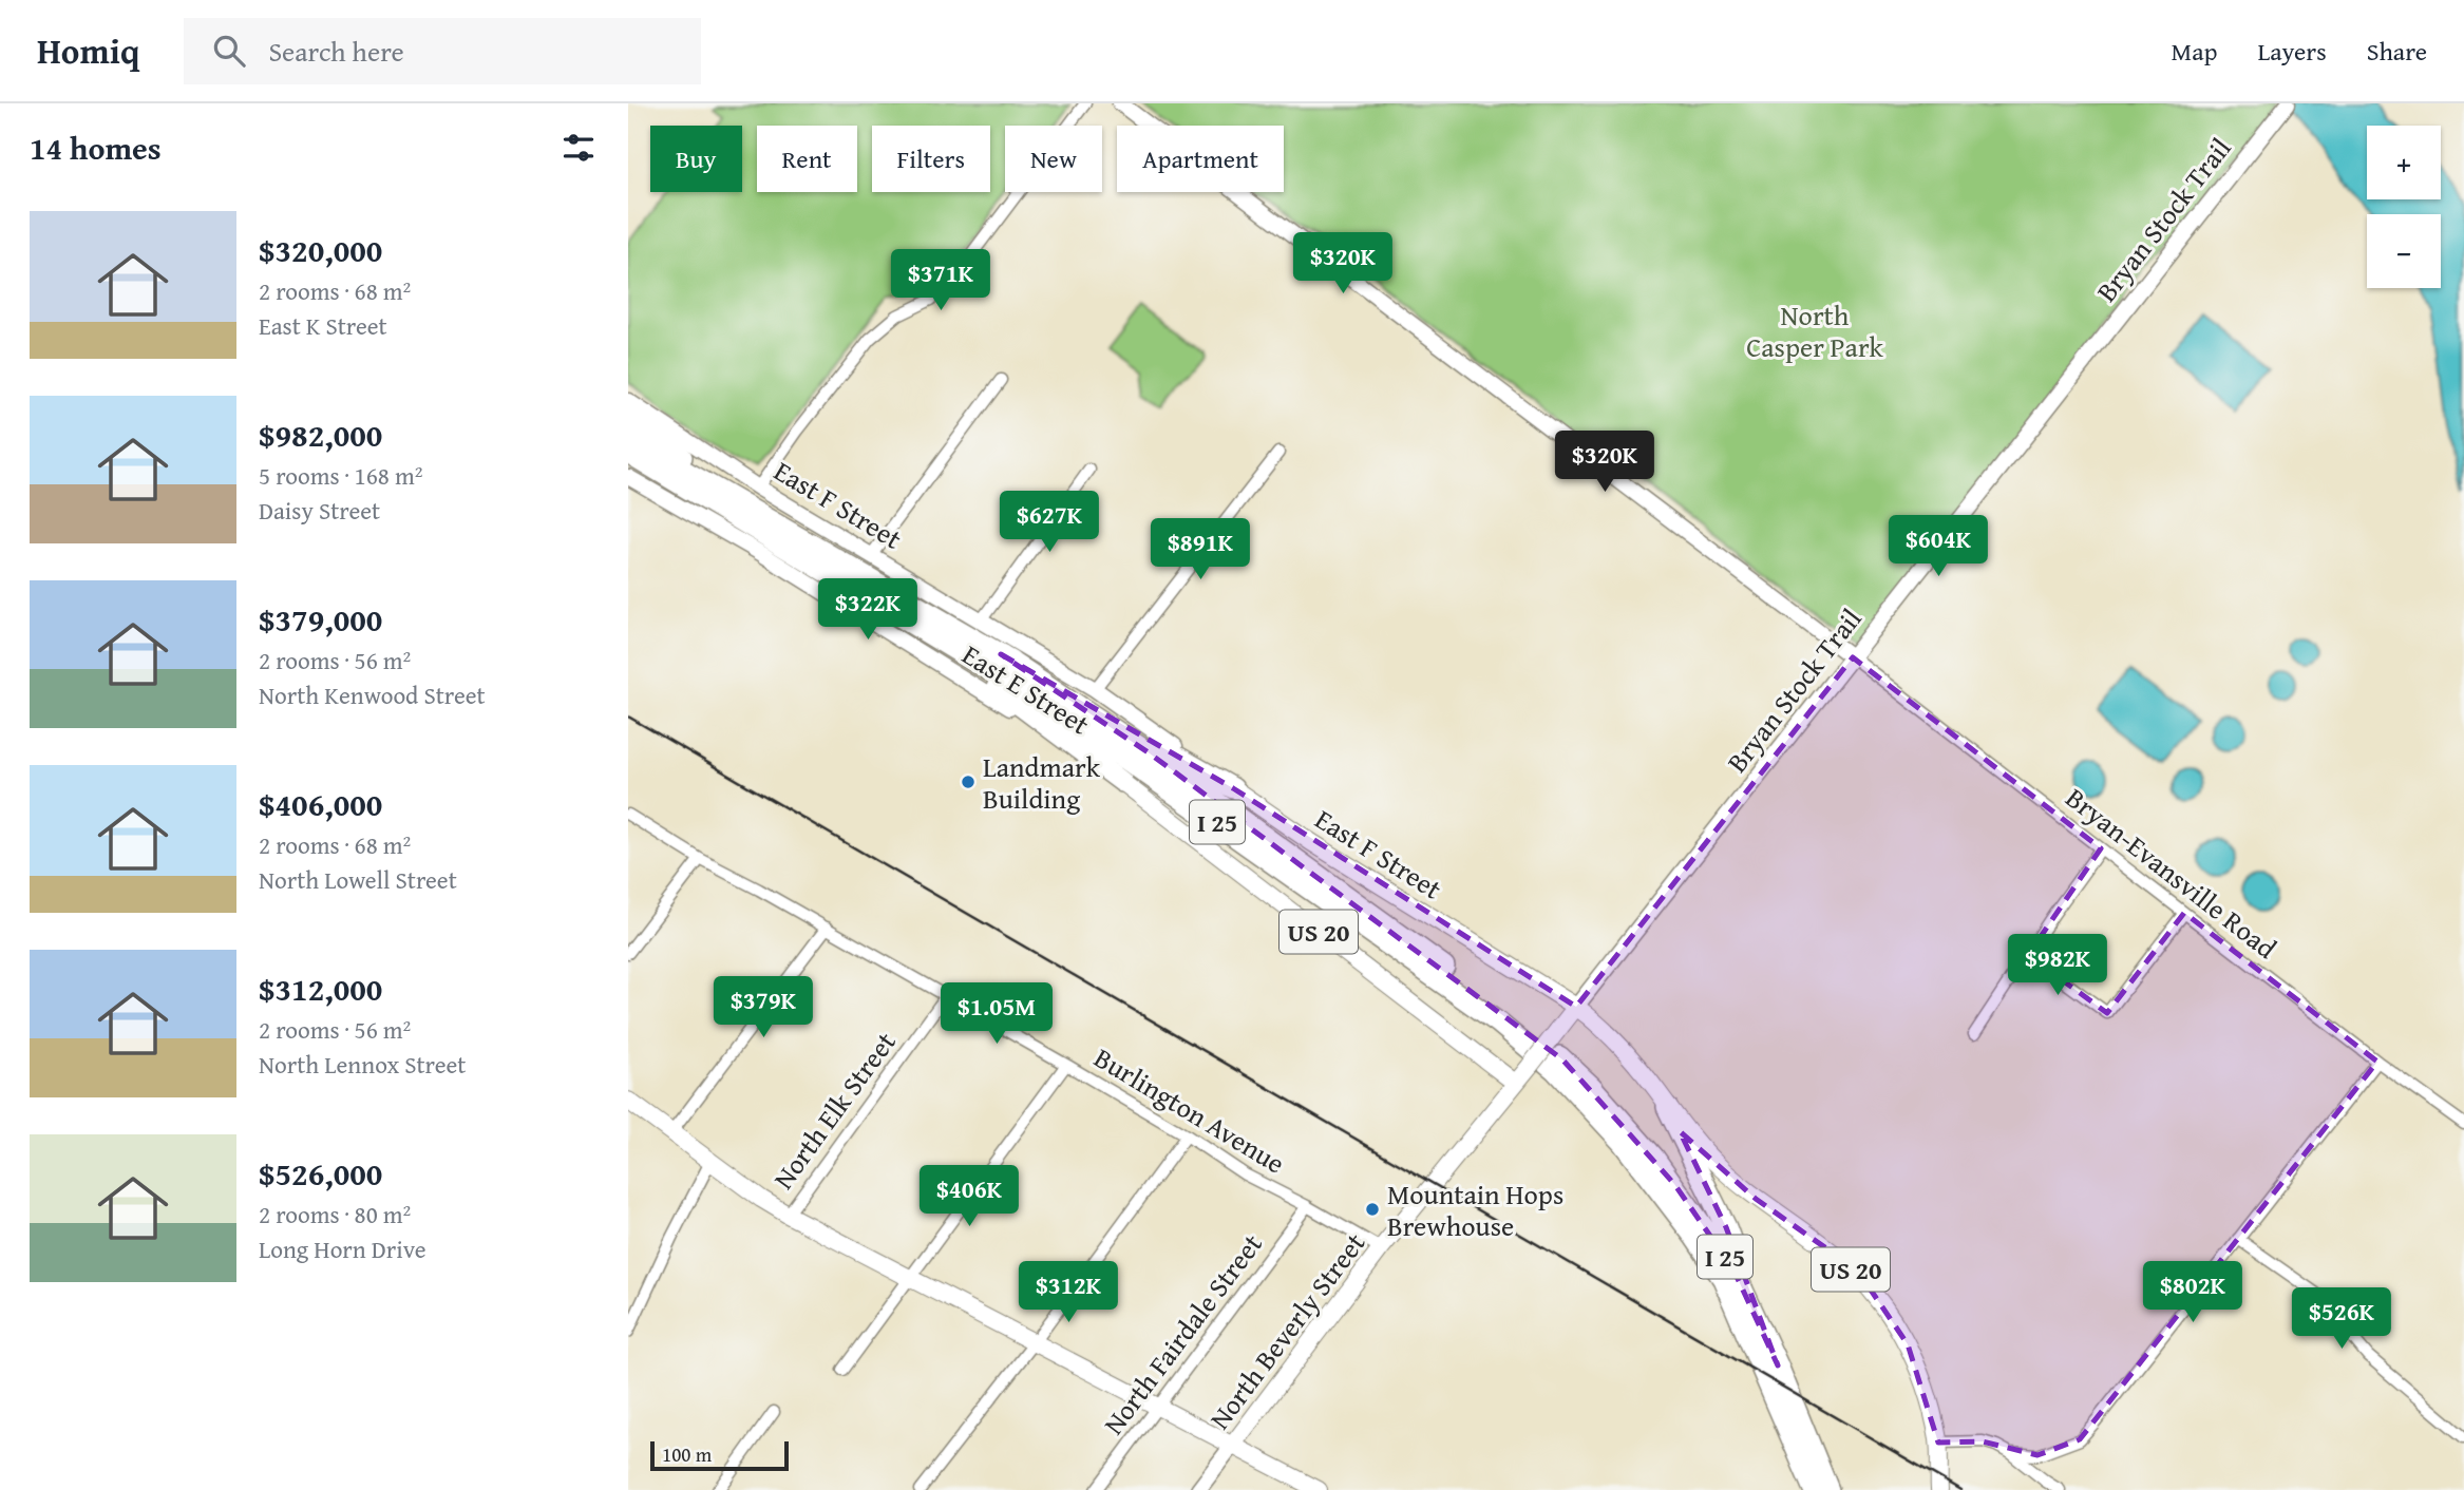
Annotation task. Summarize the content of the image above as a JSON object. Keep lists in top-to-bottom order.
{
  "streets": {
    "highway": ["I 25", "US 20"],
    "main road": [
      "Bryan Stock Trail",
      "East F Street",
      "East E Street",
      "North Beverly Street"
    ],
    "street": [
      "Bryan-Evansville Road",
      "North Elk Street",
      "Burlington Avenue",
      "North Fairdale Street"
    ]
  },
  "crossings": [
    ["Bryan Stock Trail", "East F Street"],
    ["Bryan Stock Trail", "Bryan-Evansville Road"],
    ["Bryan Stock Trail", "North Beverly Street"],
    ["East F Street", "US 20"],
    ["East E Street", "US 20"],
    ["East E Street", "North Beverly Street"],
    ["I 25", "US 20"],
    ["North Elk Street", "Burlington Avenue"],
    ["Burlington Avenue", "North Beverly Street"],
    ["Burlington Avenue", "North Fairdale Street"]
  ],
  "parks": ["North Casper Park"],
  "places": ["Landmark Building", "Mountain Hops Brewhouse"],
  "scale_bar": "100 m",
  "page": {
    "header": "Homiq",
    "search": "Search here",
    "nav": ["Map", "Layers", "Share"],
    "heading": "14 homes",
    "map_buttons": ["+", "−"],
    "chip": [
      "Buy",
      "Rent",
      "Filters",
      "New",
      "Apartment"
    ],
    "list": [
      {
        "name": "$320,000",
        "note": "2 rooms · 68 m² · East K Street"
      },
      {
        "name": "$982,000",
        "note": "5 rooms · 168 m² · Daisy Street"
      },
      {
        "name": "$379,000",
        "note": "2 rooms · 56 m² · North Kenwood Street"
      },
      {
        "name": "$406,000",
        "note": "2 rooms · 68 m² · North Lowell Street"
      },
      {
        "name": "$312,000",
        "note": "2 rooms · 56 m² · North Lennox Street"
      },
      {
        "name": "$526,000",
        "note": "2 rooms · 80 m² · Long Horn Drive"
      }
    ],
    "price": [
      "$320K",
      "$371K",
      "$320K",
      "$627K",
      "$604K",
      "$891K",
      "$322K",
      "$982K",
      "$379K",
      "$1.05M",
      "$406K",
      "$312K",
      "$802K",
      "$526K"
    ],
    "scale": "100 m"
  }
}
